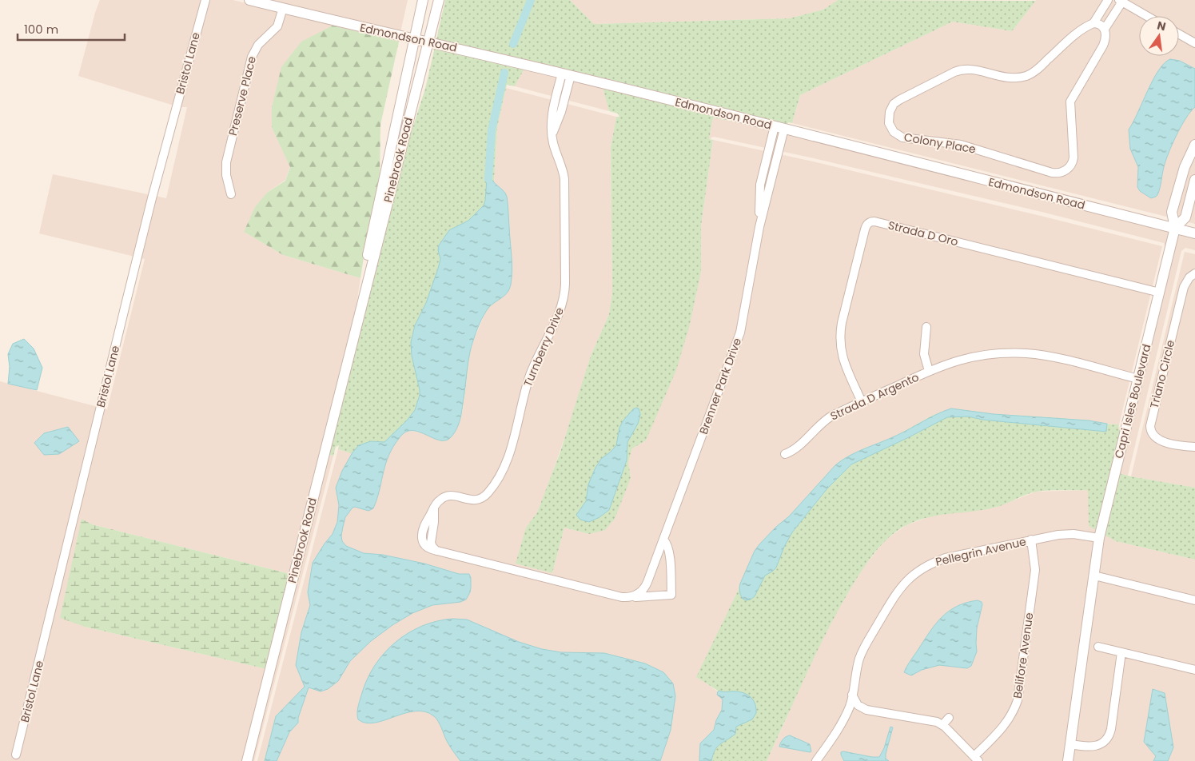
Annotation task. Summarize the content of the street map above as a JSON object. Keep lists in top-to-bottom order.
{
  "streets": {
    "street": [
      "Edmondson Road",
      "Bristol Lane",
      "Preserve Place",
      "Colony Place",
      "Pinebrook Road",
      "Strada D Oro",
      "Turnberry Drive",
      "Triano Circle",
      "Brenner Park Drive",
      "Strada D Argento",
      "Capri Isles Boulevard",
      "Pellegrin Avenue",
      "Belifore Avenue"
    ]
  },
  "crossings": [
    ["Edmondson Road", "Preserve Place"],
    ["Edmondson Road", "Pinebrook Road"],
    ["Edmondson Road", "Turnberry Drive"],
    ["Edmondson Road", "Brenner Park Drive"],
    ["Edmondson Road", "Capri Isles Boulevard"],
    ["Strada D Oro", "Strada D Argento"],
    ["Strada D Oro", "Capri Isles Boulevard"],
    ["Turnberry Drive", "Brenner Park Drive"],
    ["Strada D Argento", "Capri Isles Boulevard"],
    ["Capri Isles Boulevard", "Pellegrin Avenue"],
    ["Pellegrin Avenue", "Belifore Avenue"]
  ],
  "scale_bar": "100 m",
  "north": "top"
}
